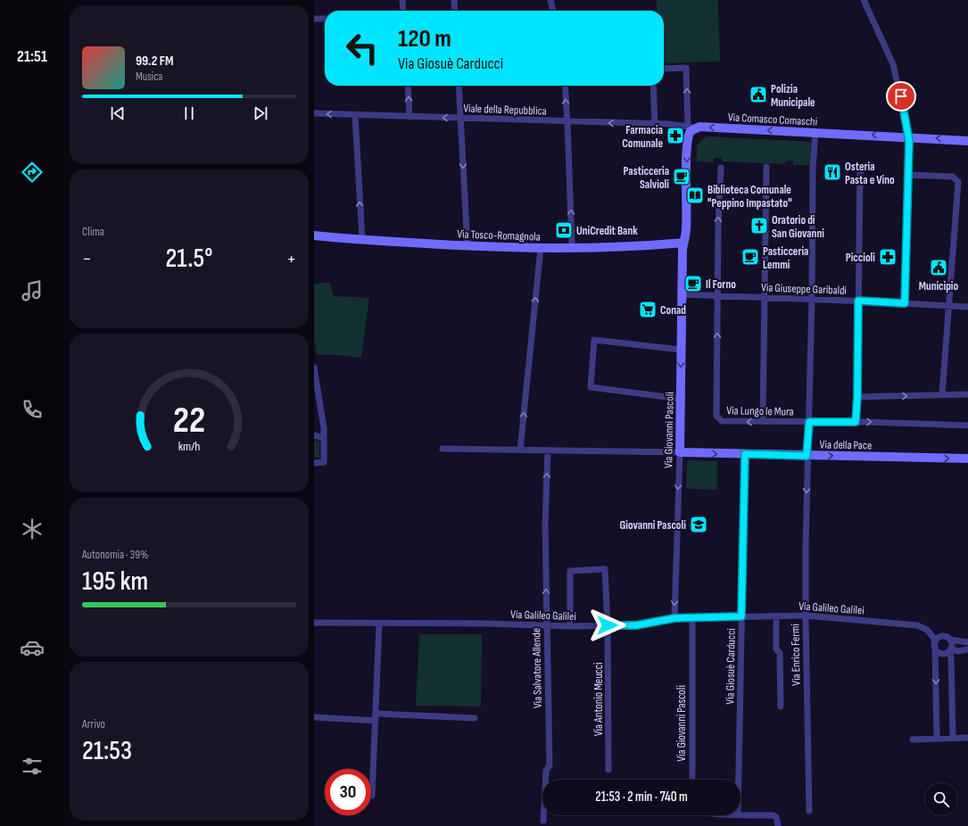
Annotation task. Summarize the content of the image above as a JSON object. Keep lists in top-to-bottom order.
{
  "streets": {
    "main road": [
      "Via Comasco Comaschi",
      "Via Tosco-Romagnola",
      "Via Giovanni Pascoli",
      "Via della Pace"
    ],
    "street": [
      "Viale della Repubblica",
      "Via Giuseppe Garibaldi",
      "Via Lungo le Mura",
      "Via Galileo Galilei",
      "Via Enrico Fermi",
      "Via Giosuè Carducci",
      "Via Salvatore Allende",
      "Via Antonio Meucci"
    ]
  },
  "crossings": [
    ["Viale della Repubblica", "Via Comasco Comaschi"],
    ["Via Comasco Comaschi", "Via Enrico Fermi"],
    ["Via Tosco-Romagnola", "Via Giovanni Pascoli"],
    ["Via Giuseppe Garibaldi", "Via Lungo le Mura"],
    ["Via Giuseppe Garibaldi", "Via Giovanni Pascoli"],
    ["Via Giuseppe Garibaldi", "Via Enrico Fermi"],
    ["Via Lungo le Mura", "Via Enrico Fermi"],
    ["Via Giovanni Pascoli", "Via della Pace"],
    ["Via Giovanni Pascoli", "Via Galileo Galilei"],
    ["Via della Pace", "Via Enrico Fermi"],
    ["Via della Pace", "Via Giosuè Carducci"],
    ["Via Galileo Galilei", "Via Enrico Fermi"],
    ["Via Galileo Galilei", "Via Giosuè Carducci"],
    ["Via Galileo Galilei", "Via Salvatore Allende"],
    ["Via Galileo Galilei", "Via Antonio Meucci"]
  ],
  "one_way": [
    "Viale della Repubblica",
    "Via Comasco Comaschi",
    "Via Giovanni Pascoli",
    "Via della Pace",
    "Via Salvatore Allende"
  ],
  "places": {
    "public building": ["Polizia Municipale", "Municipio"],
    "pharmacy": ["Farmacia Comunale", "Piccioli"],
    "restaurant": ["Osteria Pasta e Vino"],
    "cafe": ["Pasticceria Salvioli", "Pasticceria Lemmi", "Il Forno"],
    "library": ["Biblioteca Comunale \"Peppino Impastato\""],
    "church": ["Oratorio di San Giovanni"],
    "bank": ["UniCredit Bank"],
    "supermarket": ["Conad"],
    "school or university": ["Giovanni Pascoli"]
  },
  "page": {
    "tabs": "21:51",
    "turn": ["120 m", "Via Giosuè Carducci"],
    "song": ["99.2 FM", "Musica"],
    "tile": [
      "Clima",
      ["Autonomia · 39%", "195 km"],
      ["Arrivo", "21:53"]
    ],
    "heat": ["−", "21.5°", "+"],
    "limit": "30",
    "trip": "21:53 · 2 min · 740 m",
    "gauge": ["22", "km/h"]
  }
}
